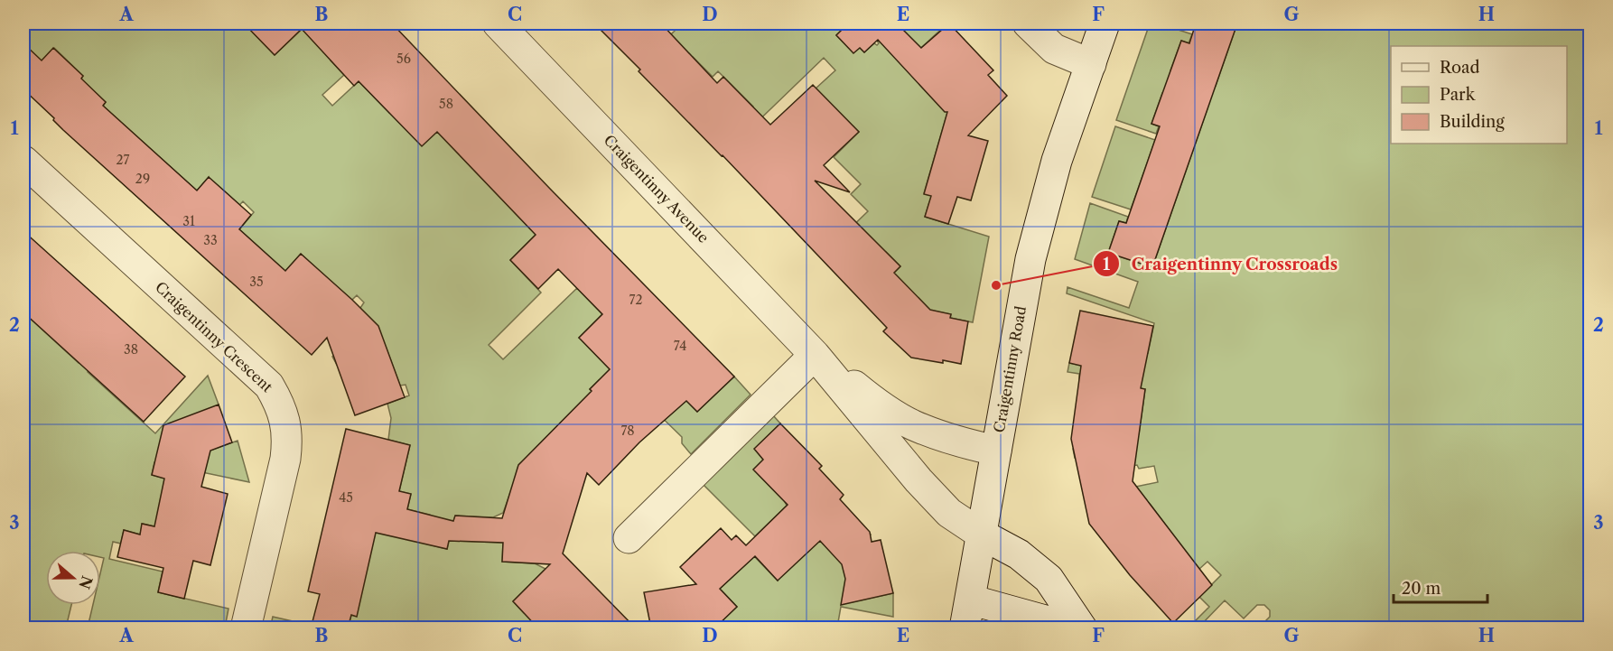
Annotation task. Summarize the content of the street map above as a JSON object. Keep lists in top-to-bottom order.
{
  "streets": {
    "street": ["Craigentinny Avenue", "Craigentinny Crescent", "Craigentinny Road"]
  },
  "crossings": [
    ["Craigentinny Avenue", "Craigentinny Road"]
  ],
  "places": ["Craigentinny Crossroads"],
  "house_numbers": [
    "56",
    "58",
    "27",
    "29",
    "31",
    "33",
    "35",
    "72",
    "74",
    "38",
    "78",
    "45"
  ],
  "legend": ["Road", "Park", "Building"],
  "scale_bar": "20 m",
  "north": "right",
  "grid": {
    "columns": [
      "A",
      "B",
      "C",
      "D",
      "E",
      "F",
      "G",
      "H"
    ],
    "rows": ["1", "2", "3"]
  }
}
